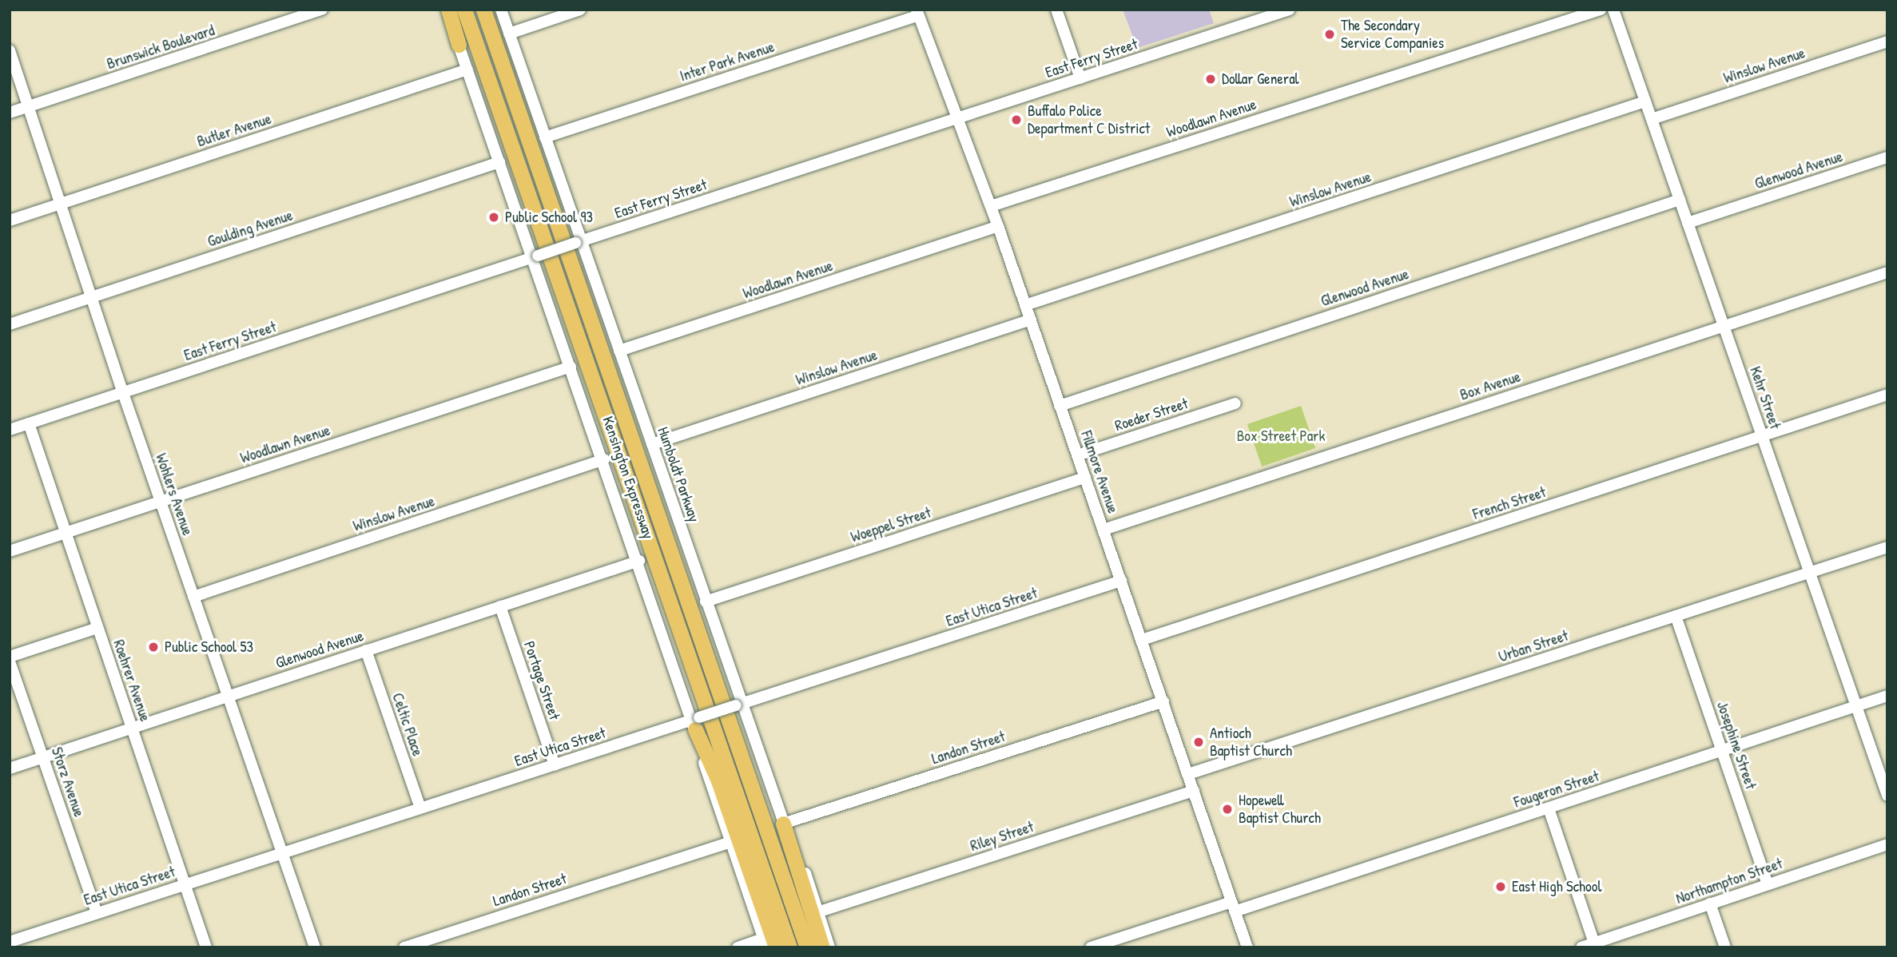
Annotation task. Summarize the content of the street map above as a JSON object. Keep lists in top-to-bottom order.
{
  "streets": {
    "highway": ["Kensington Expressway"],
    "street": [
      "Brunswick Boulevard",
      "East Ferry Street",
      "Inter Park Avenue",
      "Winslow Avenue",
      "Woodlawn Avenue",
      "Butler Avenue",
      "Glenwood Avenue",
      "Goulding Avenue",
      "Box Avenue",
      "Kehr Street",
      "Roeder Street",
      "Fillmore Avenue",
      "Humboldt Parkway",
      "Wohlers Avenue",
      "French Street",
      "Woeppel Street",
      "East Utica Street",
      "Urban Street",
      "Roehrer Avenue",
      "Portage Street",
      "Celtic Place",
      "Josephine Street",
      "Landon Street",
      "Storz Avenue",
      "Fougeron Street",
      "Riley Street",
      "Northampton Street"
    ]
  },
  "crossings": [
    ["Brunswick Boulevard", "Wohlers Avenue"],
    ["East Ferry Street", "Fillmore Avenue"],
    ["East Ferry Street", "Humboldt Parkway"],
    ["East Ferry Street", "Wohlers Avenue"],
    ["East Ferry Street", "Roehrer Avenue"],
    ["Inter Park Avenue", "Fillmore Avenue"],
    ["Inter Park Avenue", "Humboldt Parkway"],
    ["Winslow Avenue", "Kehr Street"],
    ["Winslow Avenue", "Fillmore Avenue"],
    ["Winslow Avenue", "Humboldt Parkway"],
    ["Winslow Avenue", "Wohlers Avenue"],
    ["Woodlawn Avenue", "Fillmore Avenue"],
    ["Woodlawn Avenue", "Humboldt Parkway"],
    ["Woodlawn Avenue", "Wohlers Avenue"],
    ["Woodlawn Avenue", "Roehrer Avenue"],
    ["Butler Avenue", "Wohlers Avenue"],
    ["Glenwood Avenue", "Kehr Street"],
    ["Glenwood Avenue", "Fillmore Avenue"],
    ["Glenwood Avenue", "Wohlers Avenue"],
    ["Glenwood Avenue", "Roehrer Avenue"],
    ["Glenwood Avenue", "Portage Street"],
    ["Glenwood Avenue", "Celtic Place"],
    ["Glenwood Avenue", "Storz Avenue"],
    ["Goulding Avenue", "Wohlers Avenue"],
    ["Box Avenue", "Kehr Street"],
    ["Box Avenue", "Fillmore Avenue"],
    ["Kehr Street", "French Street"],
    ["Kehr Street", "Urban Street"],
    ["Kehr Street", "Fougeron Street"],
    ["Roeder Street", "Fillmore Avenue"],
    ["Fillmore Avenue", "French Street"],
    ["Fillmore Avenue", "Woeppel Street"],
    ["Fillmore Avenue", "East Utica Street"],
    ["Fillmore Avenue", "Urban Street"],
    ["Fillmore Avenue", "Landon Street"],
    ["Fillmore Avenue", "Fougeron Street"],
    ["Fillmore Avenue", "Riley Street"],
    ["Humboldt Parkway", "Woeppel Street"],
    ["Humboldt Parkway", "East Utica Street"],
    ["Humboldt Parkway", "Landon Street"],
    ["Humboldt Parkway", "Riley Street"],
    ["Wohlers Avenue", "East Utica Street"],
    ["East Utica Street", "Roehrer Avenue"],
    ["East Utica Street", "Portage Street"],
    ["East Utica Street", "Celtic Place"],
    ["East Utica Street", "Storz Avenue"],
    ["Urban Street", "Josephine Street"],
    ["Josephine Street", "Fougeron Street"],
    ["Josephine Street", "Northampton Street"]
  ],
  "parks": ["Box Street Park"],
  "places": [
    "The Secondary Service Companies",
    "Dollar General",
    "Buffalo Police Department C District",
    "Public School 93",
    "Public School 53",
    "Antioch Baptist Church",
    "Hopewell Baptist Church",
    "East High School"
  ]
}
